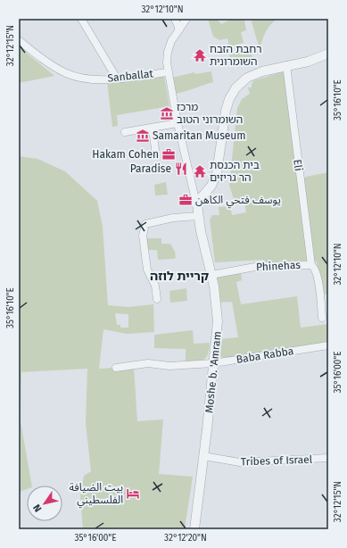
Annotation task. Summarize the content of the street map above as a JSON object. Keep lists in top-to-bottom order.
{
  "streets": {
    "street": [
      "Sanballat",
      "Eli",
      "Phinehas",
      "Baba Rabba",
      "Moshe b. 'Amram",
      "Tribes of Israel"
    ]
  },
  "crossings": [
    ["Eli", "Phinehas"],
    ["Phinehas", "Moshe b. 'Amram"],
    ["Baba Rabba", "Moshe b. 'Amram"],
    ["Moshe b. 'Amram", "Tribes of Israel"]
  ],
  "districts": ["קריית לוזה"],
  "places": {
    "temple": ["רחבת הזבח השומרונית", "בית הכנסת הר גריזים"],
    "museum": ["מרכז השומרוני הטוב", "Samaritan Museum"],
    "office": ["Hakam Cohen", "يوسف فتحي الكاهن"],
    "restaurant": ["Paradise"],
    "hotel": ["بيت الضيافة الفلسطيني"]
  },
  "north": "bottom left",
  "coordinates": [
    "32°12'10\"N",
    "32°12'15\"N",
    "35°16'10\"E",
    "35°16'00\"E",
    "32°12'20\"N"
  ]
}
